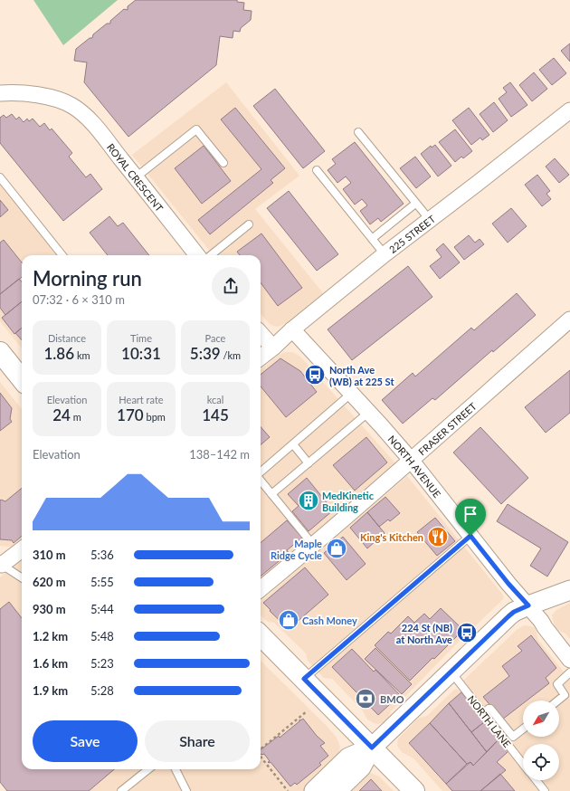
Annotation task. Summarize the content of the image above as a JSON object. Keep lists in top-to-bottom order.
{
  "streets": {
    "street": [
      "ROYAL CRESCENT",
      "225 STREET",
      "FRASER STREET",
      "NORTH AVENUE"
    ],
    "lane": ["NORTH LANE"]
  },
  "crossings": [
    ["225 STREET", "NORTH AVENUE"],
    ["FRASER STREET", "NORTH AVENUE"]
  ],
  "places": {
    "bus stop": ["North Ave (WB) at 225 St", "224 St (NB) at North Ave"],
    "building": ["MedKinetic Building"],
    "restaurant": ["King's Kitchen"],
    "shop": ["Maple Ridge Cycle", "Cash Money"],
    "bank": ["BMO"]
  },
  "north": "bottom left",
  "page": {
    "heading": ["Morning run", "07:32 · 6 × 310 m"],
    "stats": [
      ["Distance", "1.86 km"],
      ["Time", "10:31"],
      ["Pace", "5:39 /km"],
      ["Elevation", "24 m"],
      ["Heart rate", "170 bpm"],
      ["kcal", "145"]
    ],
    "chart": ["Elevation", "138–142 m"],
    "list": [
      {
        "name": "310 m",
        "note": "5:36"
      },
      {
        "name": "620 m",
        "note": "5:55"
      },
      {
        "name": "930 m",
        "note": "5:44"
      },
      {
        "name": "1.2 km",
        "note": "5:48"
      },
      {
        "name": "1.6 km",
        "note": "5:23"
      },
      {
        "name": "1.9 km",
        "note": "5:28"
      }
    ],
    "buttons": ["Save", "Share"]
  }
}
